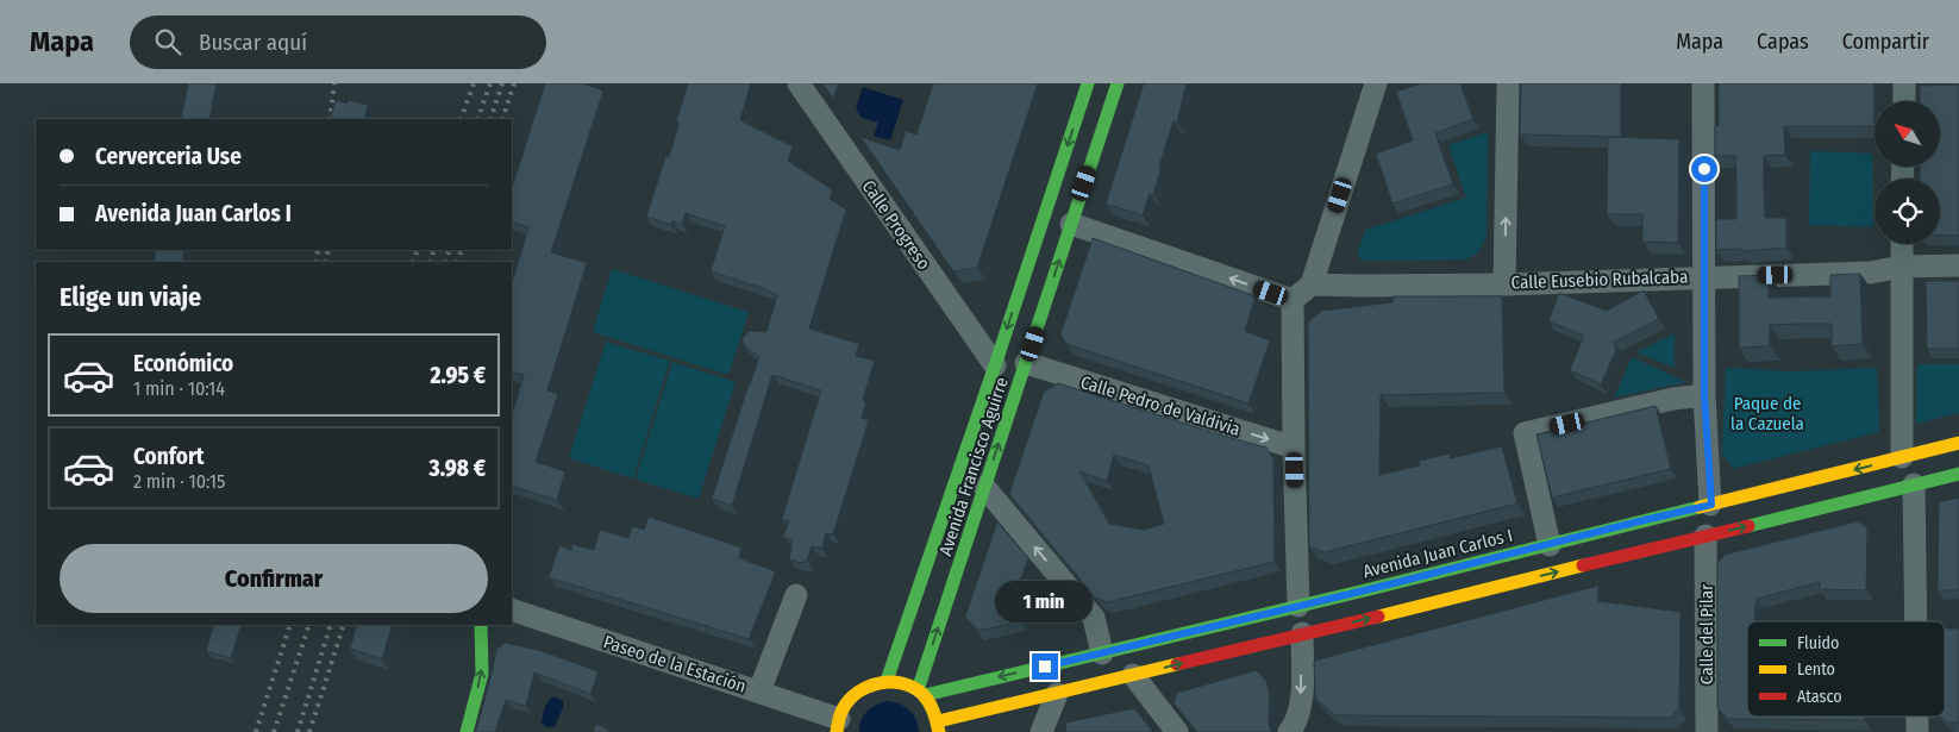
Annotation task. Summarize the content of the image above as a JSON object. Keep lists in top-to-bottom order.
{
  "streets": {
    "street": [
      "Calle Progreso",
      "Calle Eusebio Rubalcaba",
      "Calle Pedro de Valdivia",
      "Avenida Francisco Aguirre",
      "Avenida Juan Carlos I",
      "Calle del Pilar",
      "Paseo de la Estación"
    ]
  },
  "crossings": [
    ["Calle Progreso", "Avenida Francisco Aguirre"],
    ["Calle Pedro de Valdivia", "Avenida Francisco Aguirre"],
    ["Avenida Francisco Aguirre", "Avenida Juan Carlos I"]
  ],
  "parks": ["Paque de la Cazuela"],
  "legend": ["Fluido", "Lento", "Atasco"],
  "north": "top left",
  "page": {
    "header": "Mapa",
    "search": "Buscar aquí",
    "nav": ["Mapa", "Capas", "Compartir"],
    "banner": ["Cerverceria Use", "Avenida Juan Carlos I"],
    "heading": "Elige un viaje",
    "list": [
      {
        "name": "Económico",
        "note": "1 min · 10:14",
        "value": "2.95 €"
      },
      {
        "name": "Confort",
        "note": "2 min · 10:15",
        "value": "3.98 €"
      }
    ],
    "buttons": "Confirmar",
    "bubble": "1 min"
  }
}
